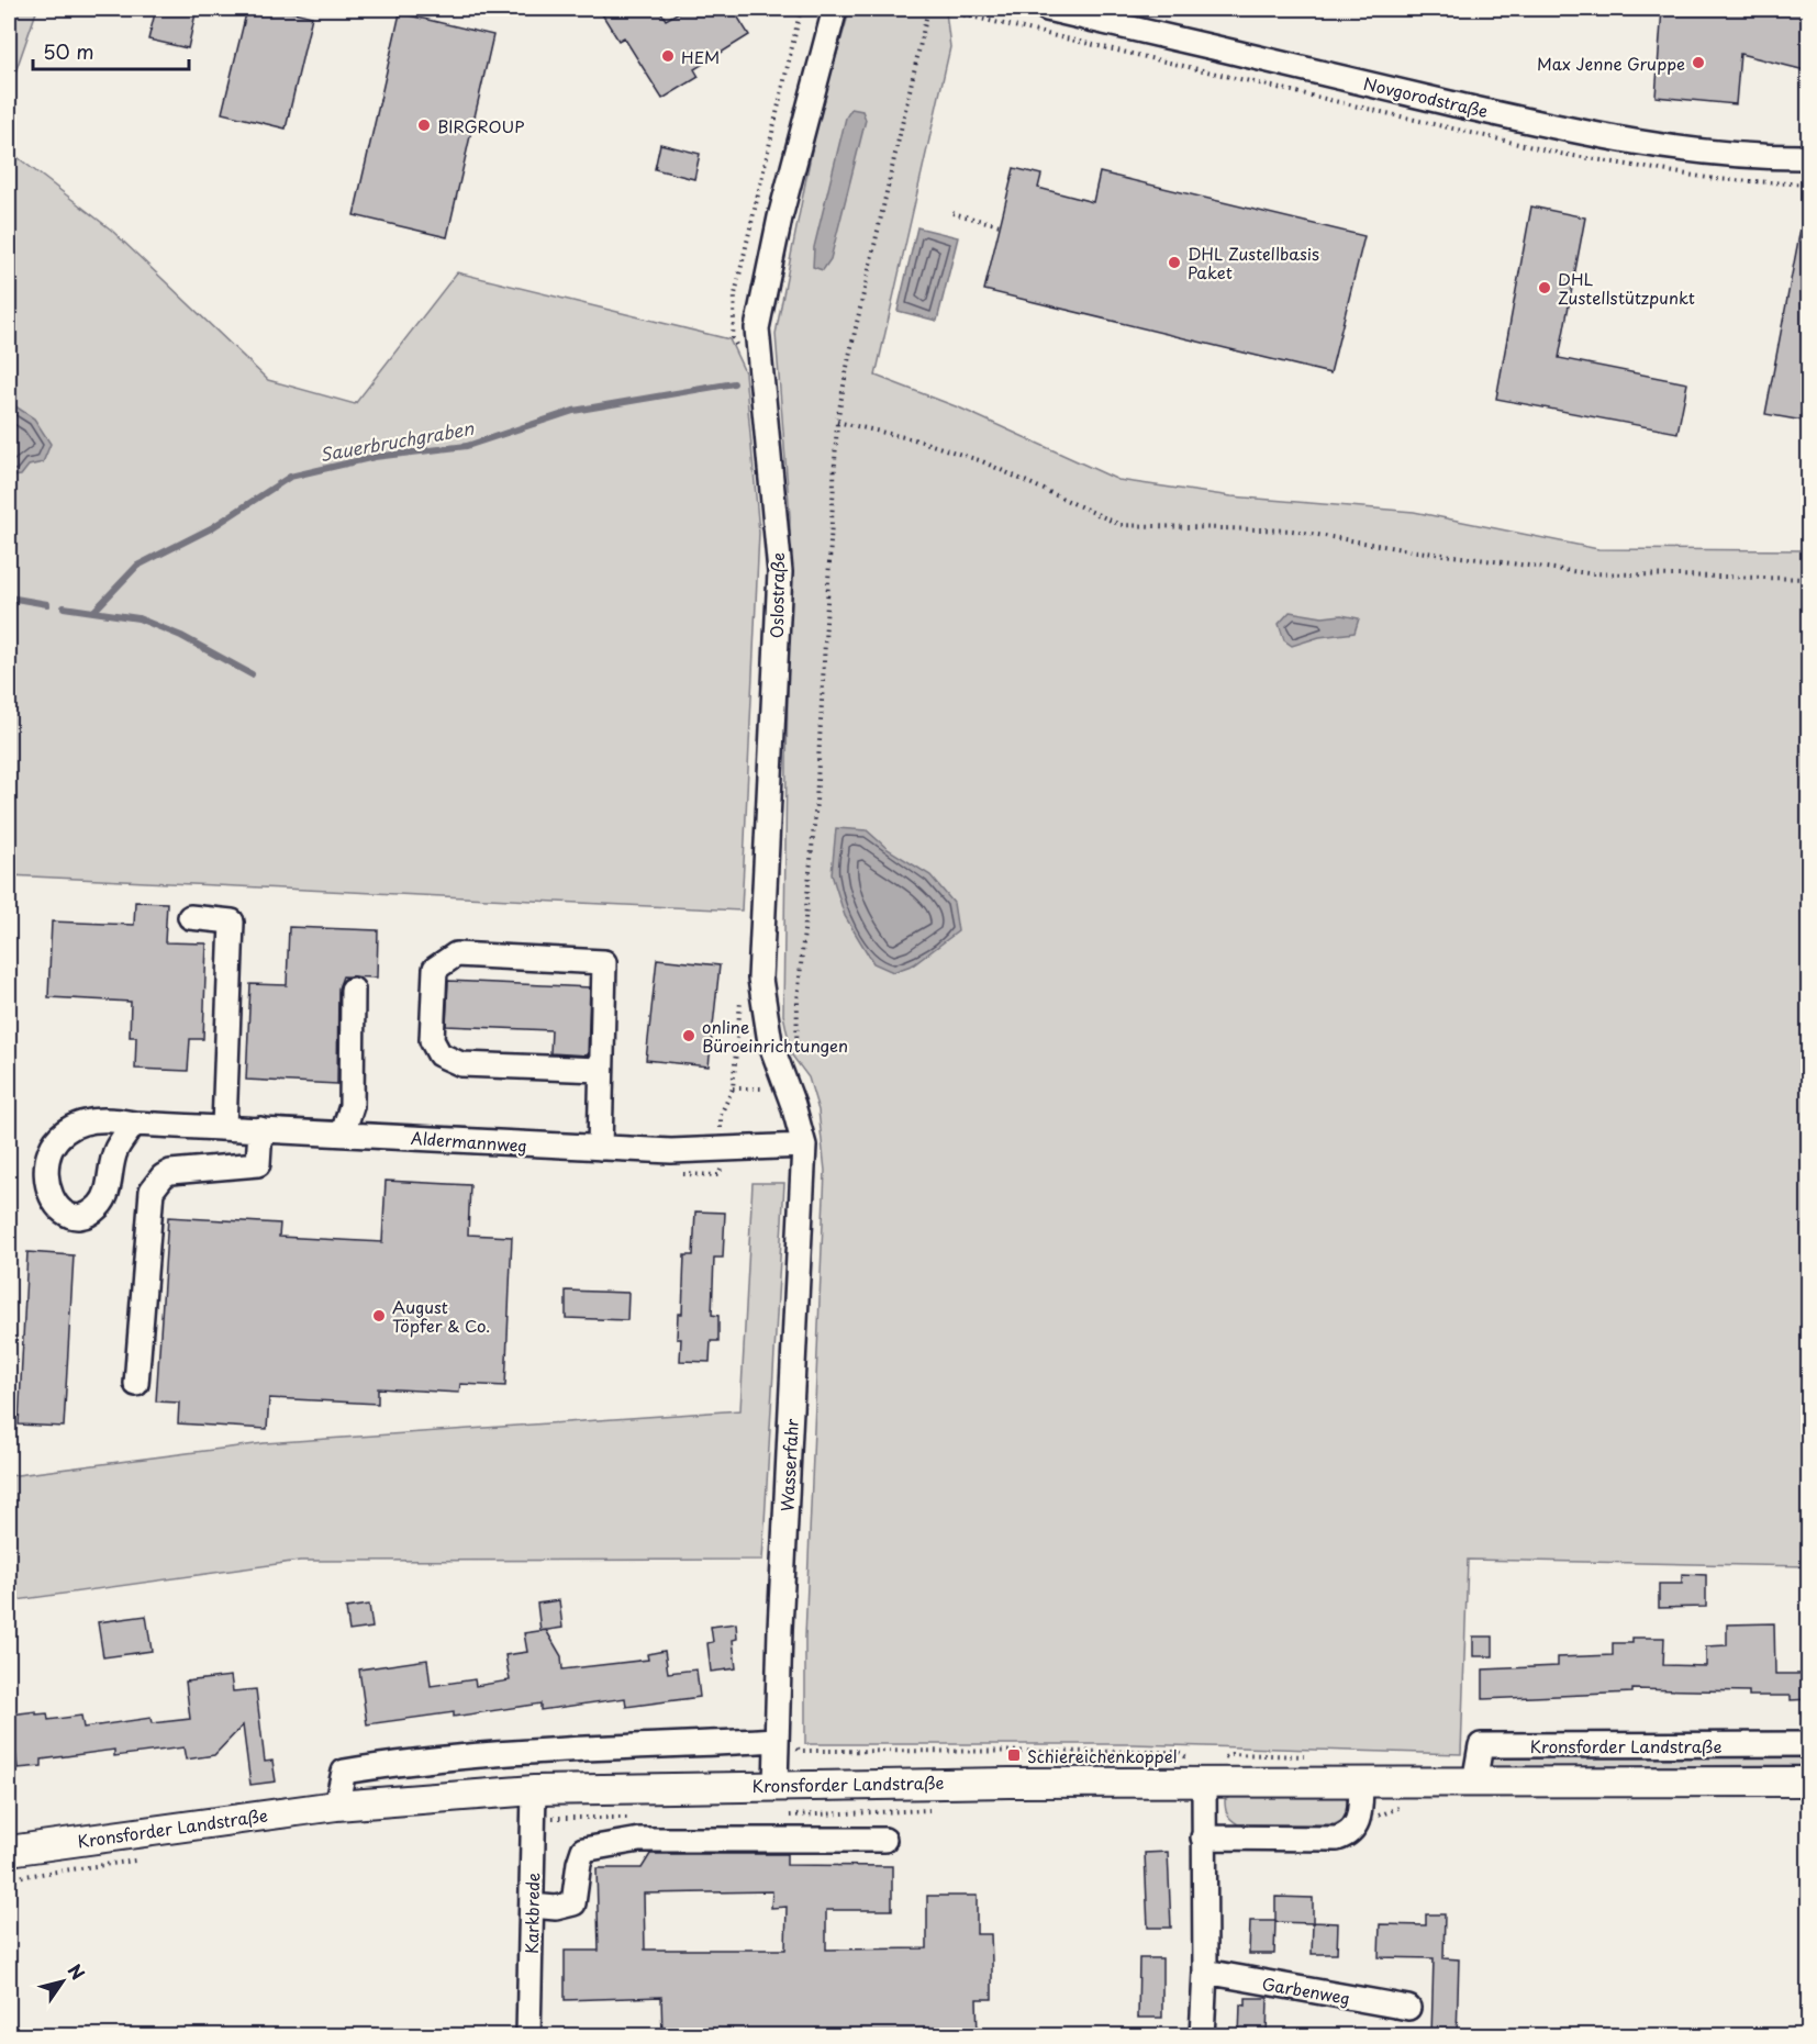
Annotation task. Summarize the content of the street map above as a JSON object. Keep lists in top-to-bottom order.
{
  "streets": {
    "main road": ["Kronsforder Landstraße"],
    "street": [
      "Novgorodstraße",
      "Oslostraße",
      "Aldermannweg",
      "Wasserfahr",
      "Karkbrede",
      "Garbenweg"
    ]
  },
  "crossings": [
    ["Oslostraße", "Aldermannweg"],
    ["Oslostraße", "Wasserfahr"],
    ["Aldermannweg", "Wasserfahr"],
    ["Wasserfahr", "Kronsforder Landstraße"],
    ["Kronsforder Landstraße", "Karkbrede"]
  ],
  "water": ["Sauerbruchgraben"],
  "places": {
    "other": [
      "HEM",
      "Max Jenne Gruppe",
      "BIRGROUP",
      "DHL Zustellbasis Paket",
      "DHL Zustellstützpunkt",
      "online Büroeinrichtungen",
      "August Töpfer & Co."
    ],
    "transit": ["Schiereichenkoppel"]
  },
  "scale_bar": "50 m",
  "north": "top right"
}
